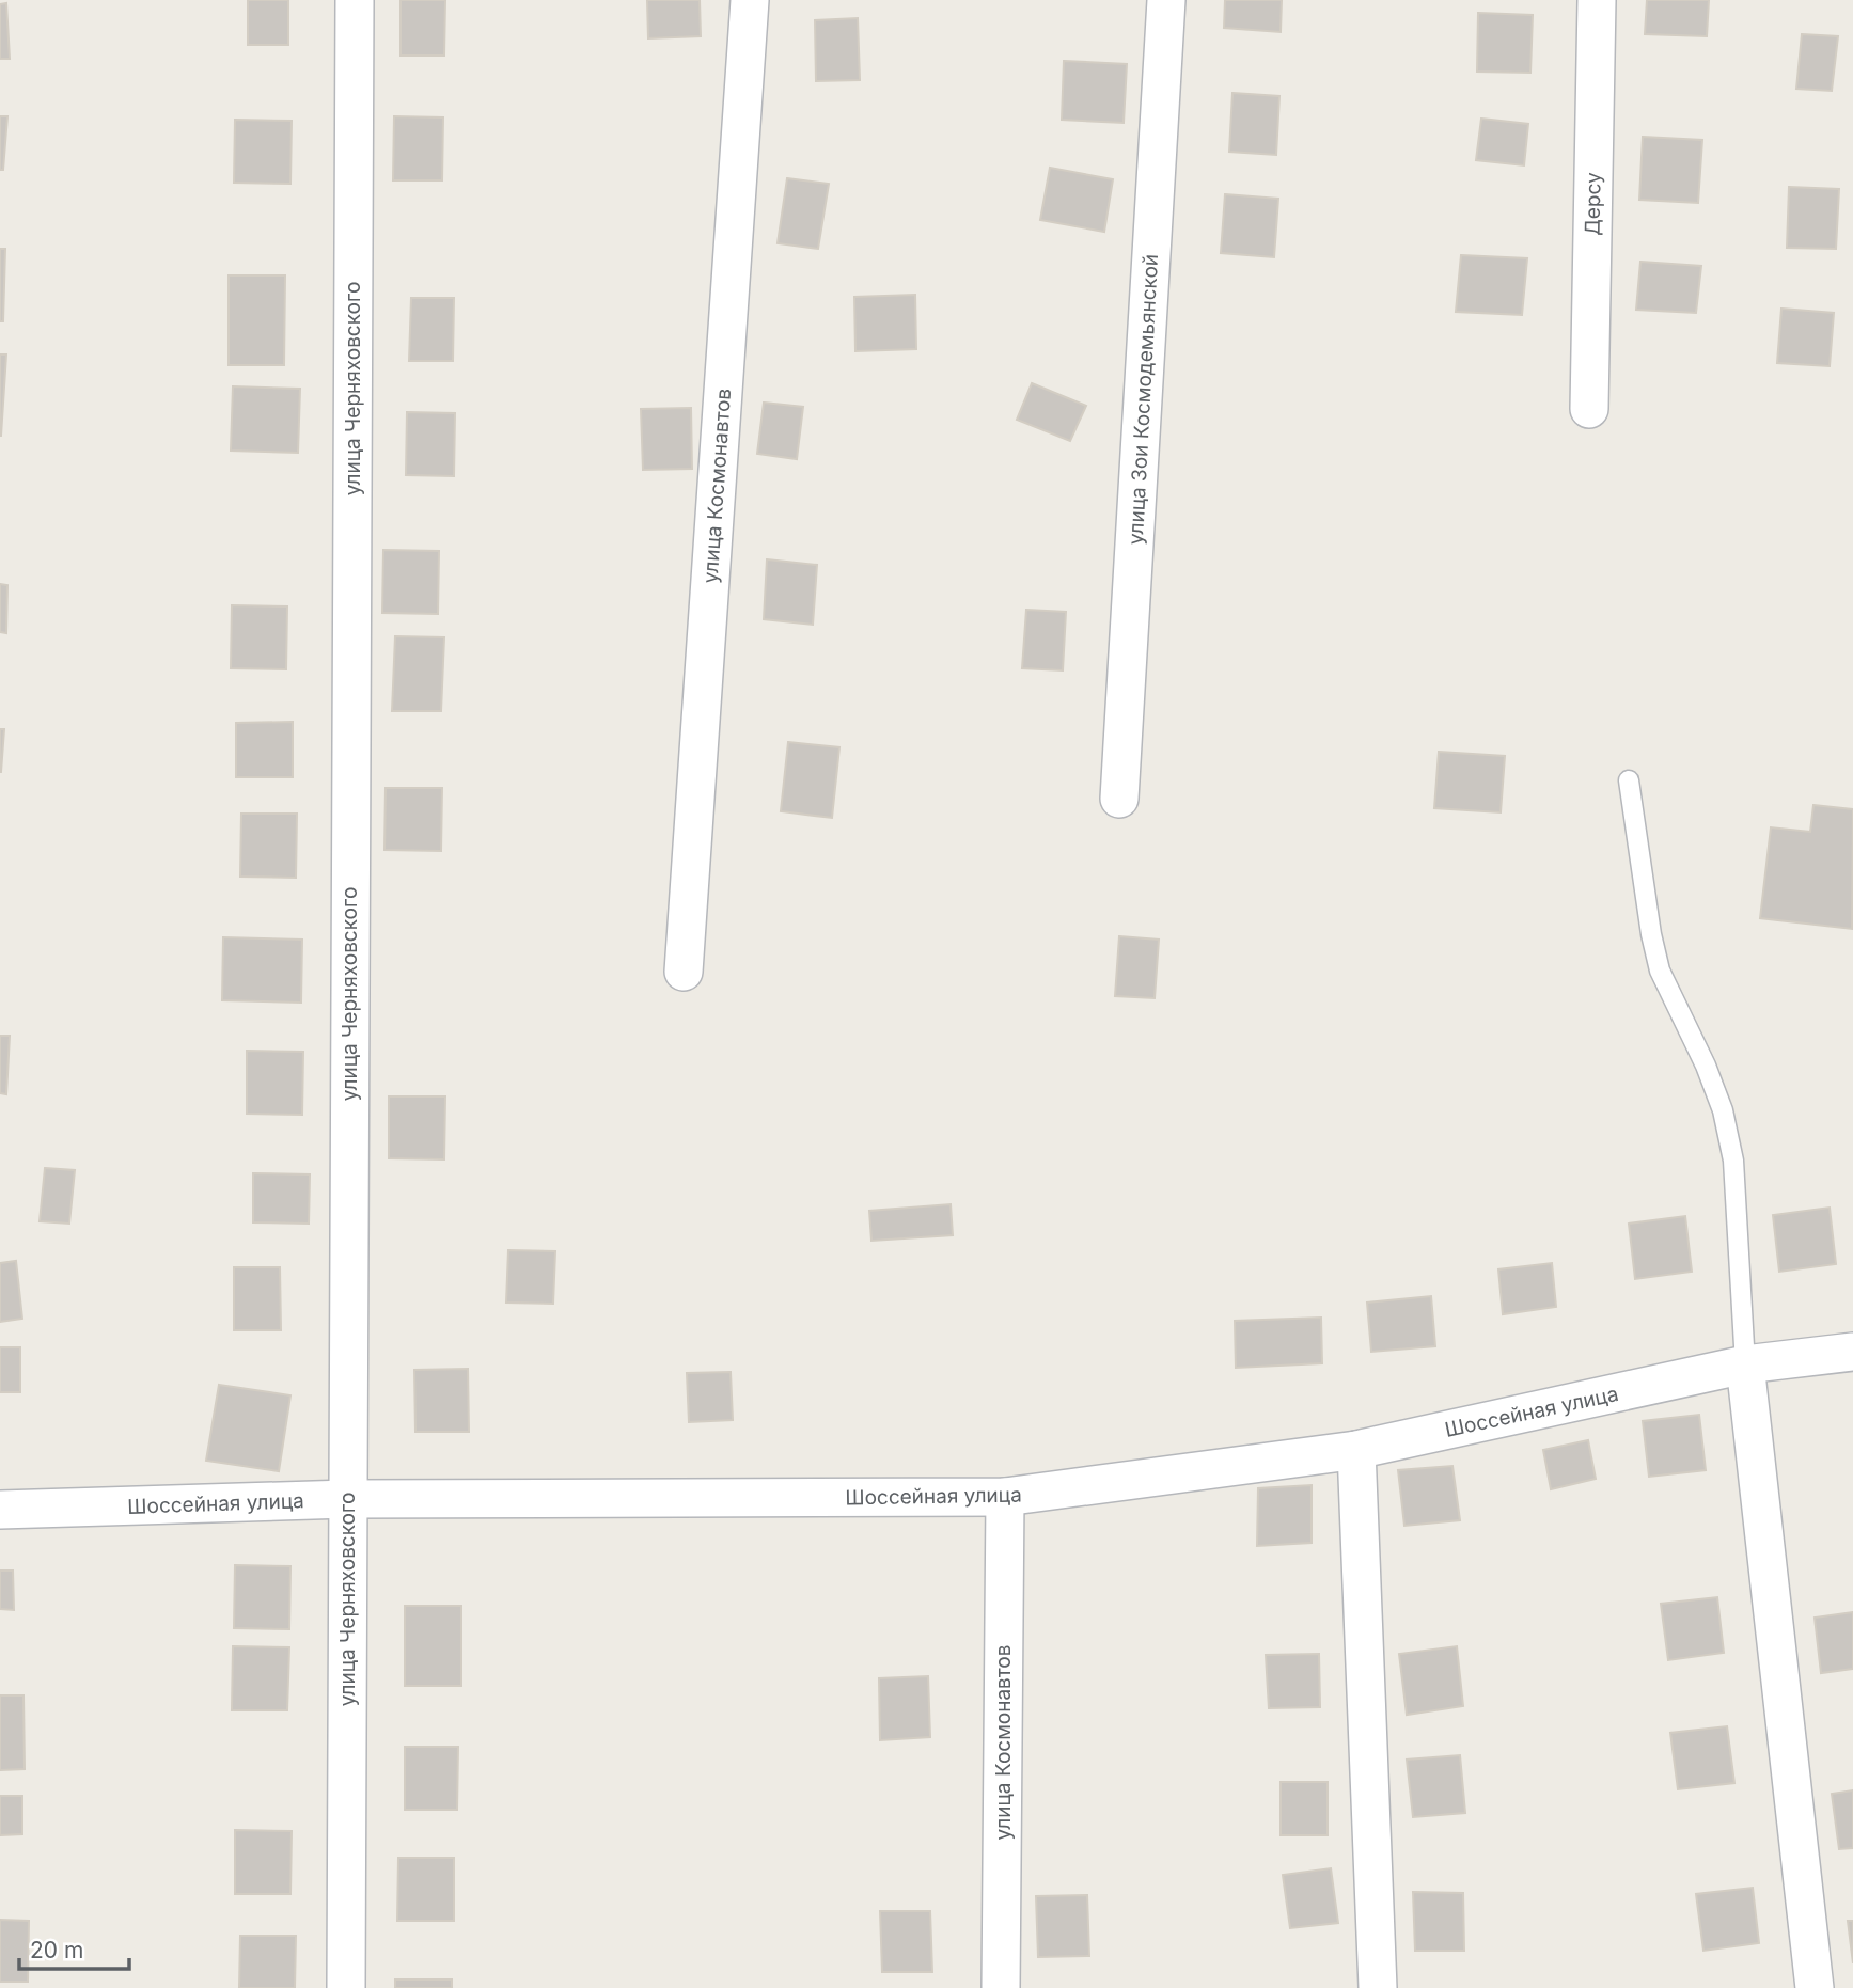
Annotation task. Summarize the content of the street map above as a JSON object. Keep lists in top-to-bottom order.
{
  "streets": {
    "street": [
      "Дерсу",
      "улица Черняховского",
      "улица Зои Космодемьянской",
      "улица Космонавтов",
      "Шоссейная улица"
    ]
  },
  "crossings": [
    ["улица Черняховского", "Шоссейная улица"],
    ["улица Космонавтов", "Шоссейная улица"]
  ],
  "scale_bar": "20 m"
}
